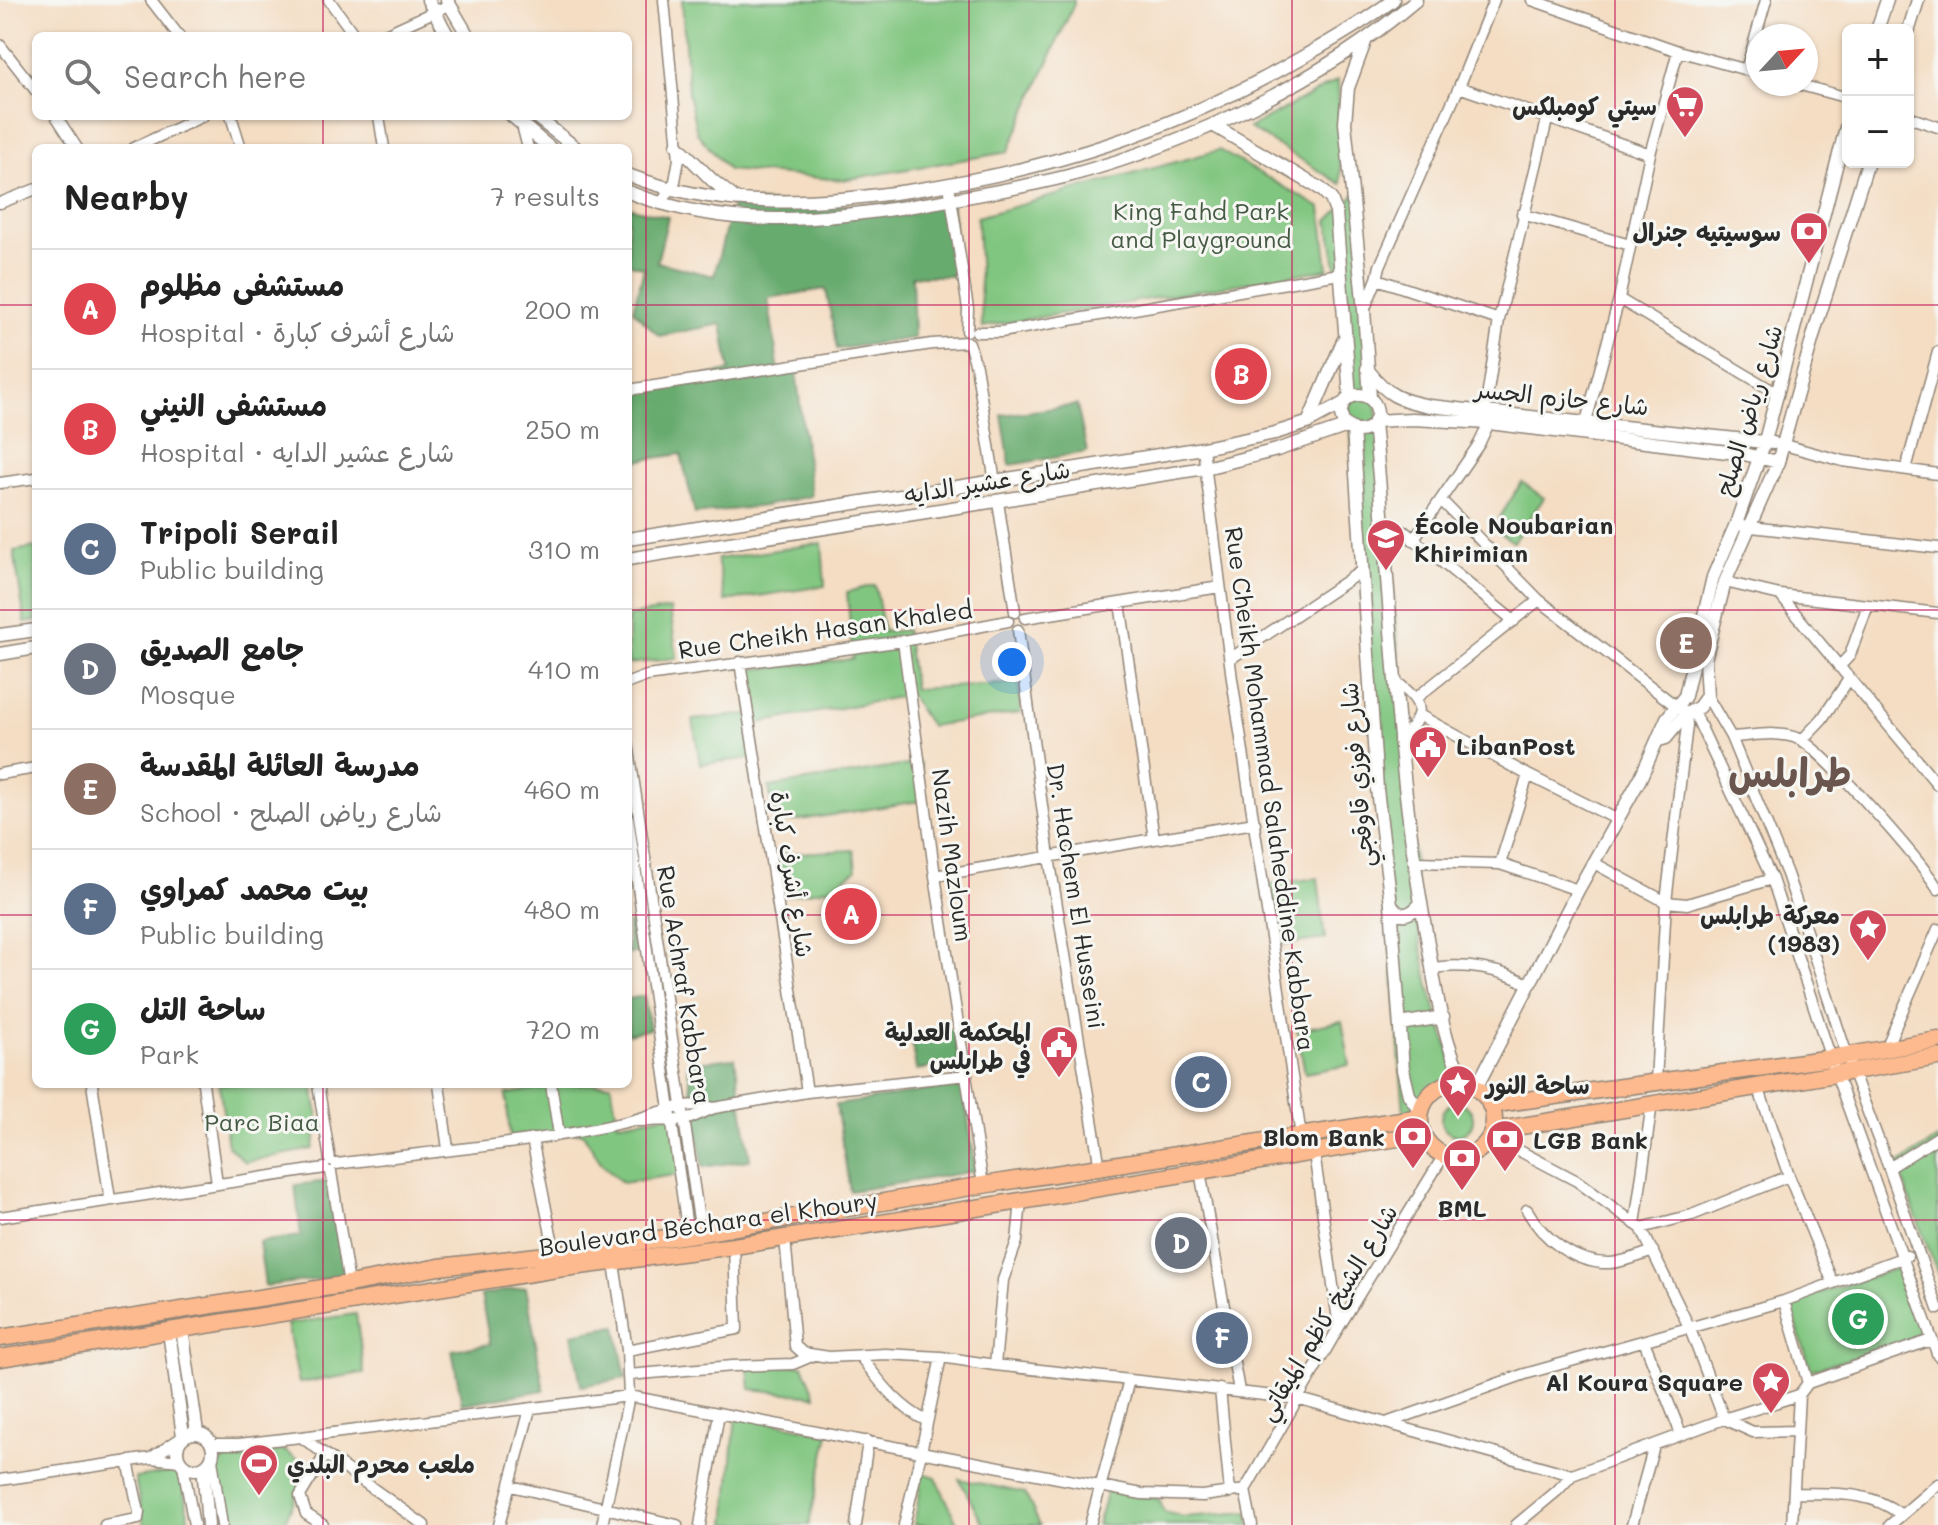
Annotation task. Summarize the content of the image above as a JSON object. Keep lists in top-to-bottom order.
{
  "streets": {
    "highway": ["Boulevard Béchara el Khoury"],
    "street": [
      "شارع حازم الجسر",
      "شارع رياض الصلح",
      "شارع عشير الدايه",
      "Rue Cheikh Hasan Khaled",
      "شارع فوزي قاوقجي",
      "Rue Cheikh Mohammad Salaheddine Kabbara",
      "Nazih Mazloum",
      "شارع أشرف كبارة",
      "Dr. Hachem El Husseini",
      "Rue Achraf Kabbara",
      "شارع الشيخ كاظم الميقاتي"
    ]
  },
  "crossings": [
    ["شارع حازم الجسر", "شارع رياض الصلح"],
    ["شارع حازم الجسر", "شارع عشير الدايه"],
    ["شارع حازم الجسر", "شارع فوزي قاوقجي"],
    ["شارع عشير الدايه", "شارع فوزي قاوقجي"],
    ["شارع عشير الدايه", "Rue Cheikh Mohammad Salaheddine Kabbara"],
    ["Rue Cheikh Hasan Khaled", "Nazih Mazloum"],
    ["Rue Cheikh Hasan Khaled", "شارع أشرف كبارة"],
    ["Rue Cheikh Hasan Khaled", "Dr. Hachem El Husseini"],
    ["شارع فوزي قاوقجي", "Boulevard Béchara el Khoury"],
    ["شارع فوزي قاوقجي", "شارع الشيخ كاظم الميقاتي"],
    ["Rue Cheikh Mohammad Salaheddine Kabbara", "Boulevard Béchara el Khoury"],
    ["Nazih Mazloum", "Boulevard Béchara el Khoury"],
    ["Dr. Hachem El Husseini", "Boulevard Béchara el Khoury"],
    ["Rue Achraf Kabbara", "Boulevard Béchara el Khoury"],
    ["Boulevard Béchara el Khoury", "شارع الشيخ كاظم الميقاتي"]
  ],
  "districts": ["طرابلس"],
  "parks": ["King Fahd Park and Playground", "Parc Biaa"],
  "places": {
    "supermarket": ["سيتي كومبلكس"],
    "bank": [
      "سوسيتيه جنرال",
      "Blom Bank",
      "LGB Bank",
      "BML"
    ],
    "school or university": ["École Noubarian Khirimian"],
    "public building": ["LibanPost", "المحكمة العدلية في طرابلس"],
    "place": ["معركة طرابلس (1983)", "ساحة النور", "Al Koura Square"],
    "sports": ["ملعب محرم البلدي"]
  },
  "north": "top right",
  "page": {
    "map_buttons": ["+", "−"],
    "search": "Search here",
    "heading": ["Nearby", "7 results"],
    "list": [
      {
        "mark": "A",
        "name": "مستشفى مظلوم",
        "note": "Hospital · شارع أشرف كبارة",
        "value": "200 m"
      },
      {
        "mark": "B",
        "name": "مستشفى النيني",
        "note": "Hospital · شارع عشير الدايه",
        "value": "250 m"
      },
      {
        "mark": "C",
        "name": "Tripoli Serail",
        "note": "Public building",
        "value": "310 m"
      },
      {
        "mark": "D",
        "name": "جامع الصديق",
        "note": "Mosque",
        "value": "410 m"
      },
      {
        "mark": "E",
        "name": "مدرسة العائلة المقدسة",
        "note": "School · شارع رياض الصلح",
        "value": "460 m"
      },
      {
        "mark": "F",
        "name": "بيت محمد كمراوي",
        "note": "Public building",
        "value": "480 m"
      },
      {
        "mark": "G",
        "name": "ساحة التل",
        "note": "Park",
        "value": "720 m"
      }
    ],
    "pins": [
      "B",
      "E",
      "A",
      "C",
      "D",
      "G",
      "F"
    ]
  }
}
